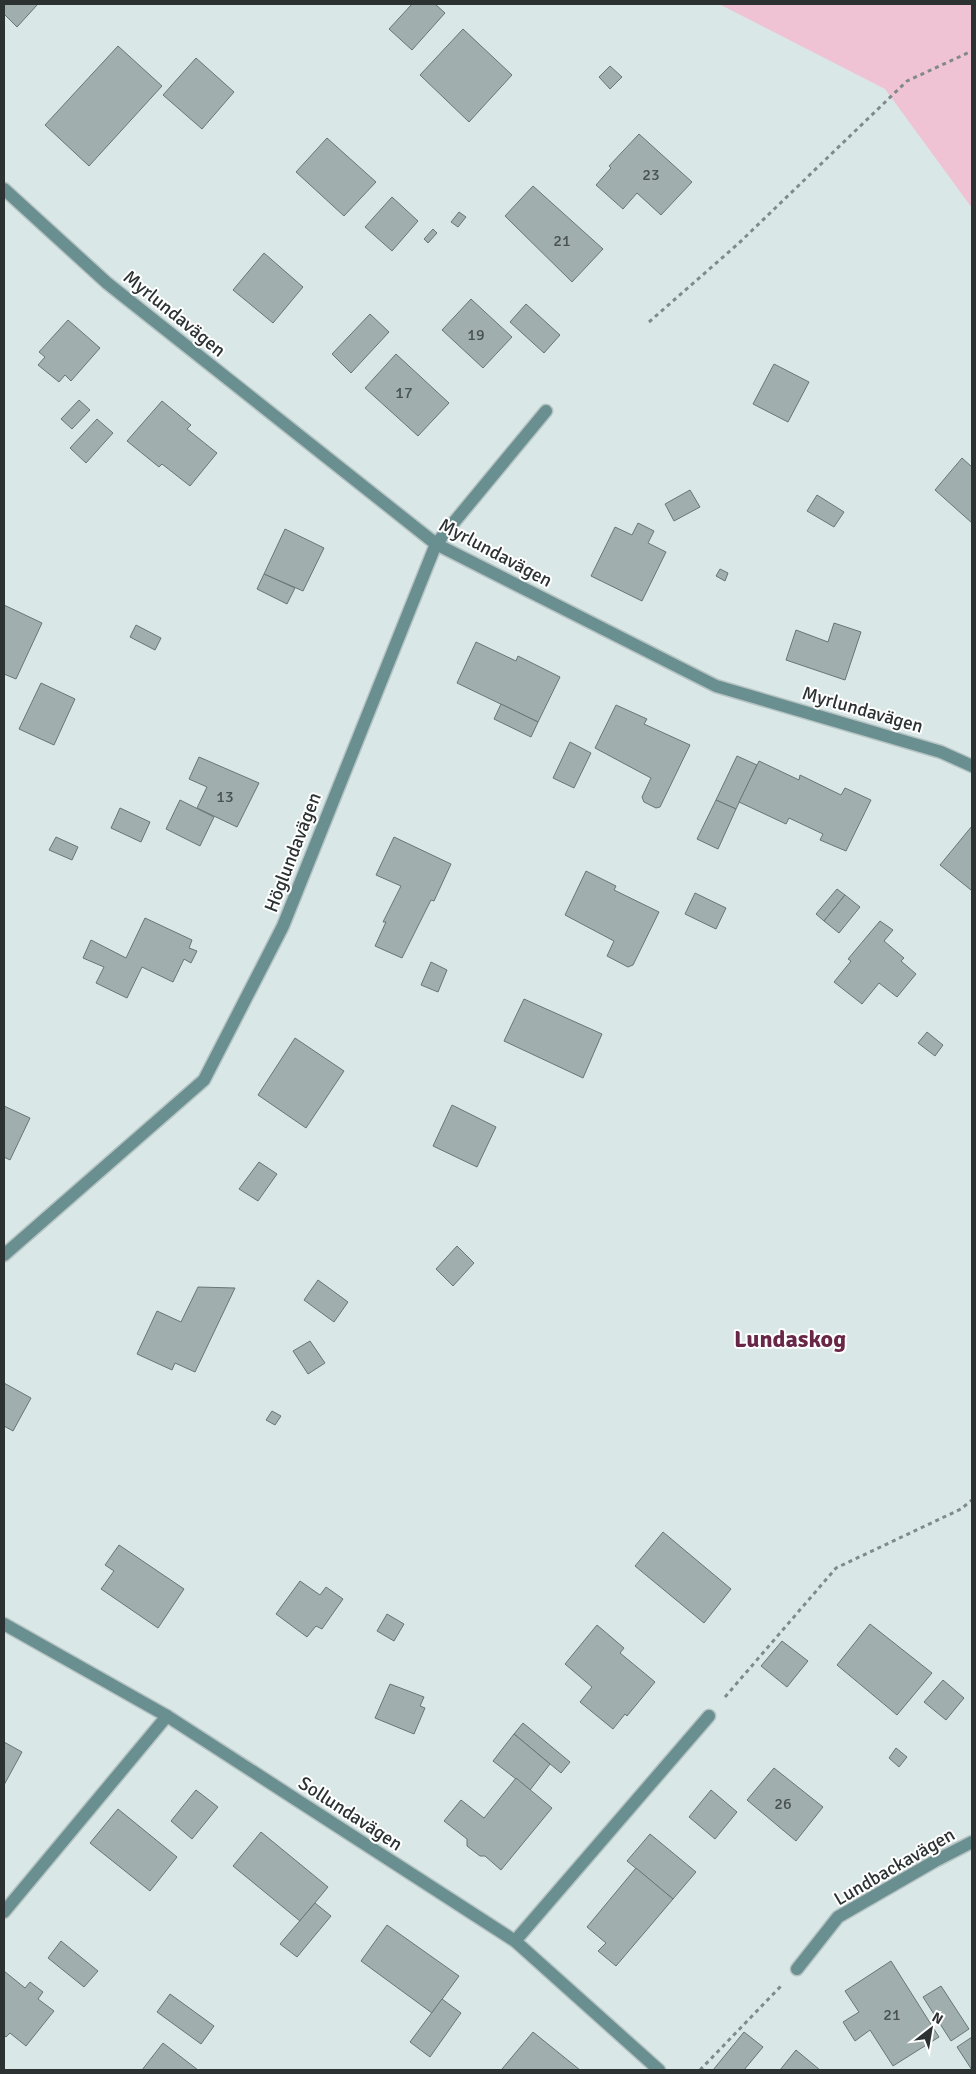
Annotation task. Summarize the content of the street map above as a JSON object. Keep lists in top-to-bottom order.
{
  "streets": {
    "street": [
      "Myrlundavägen",
      "Höglundavägen",
      "Sollundavägen",
      "Lundbackavägen"
    ]
  },
  "crossings": [
    ["Myrlundavägen", "Höglundavägen"]
  ],
  "districts": ["Lundaskog"],
  "house_numbers": [
    "23",
    "21",
    "19",
    "17",
    "13",
    "26",
    "21"
  ],
  "north": "top right"
}
